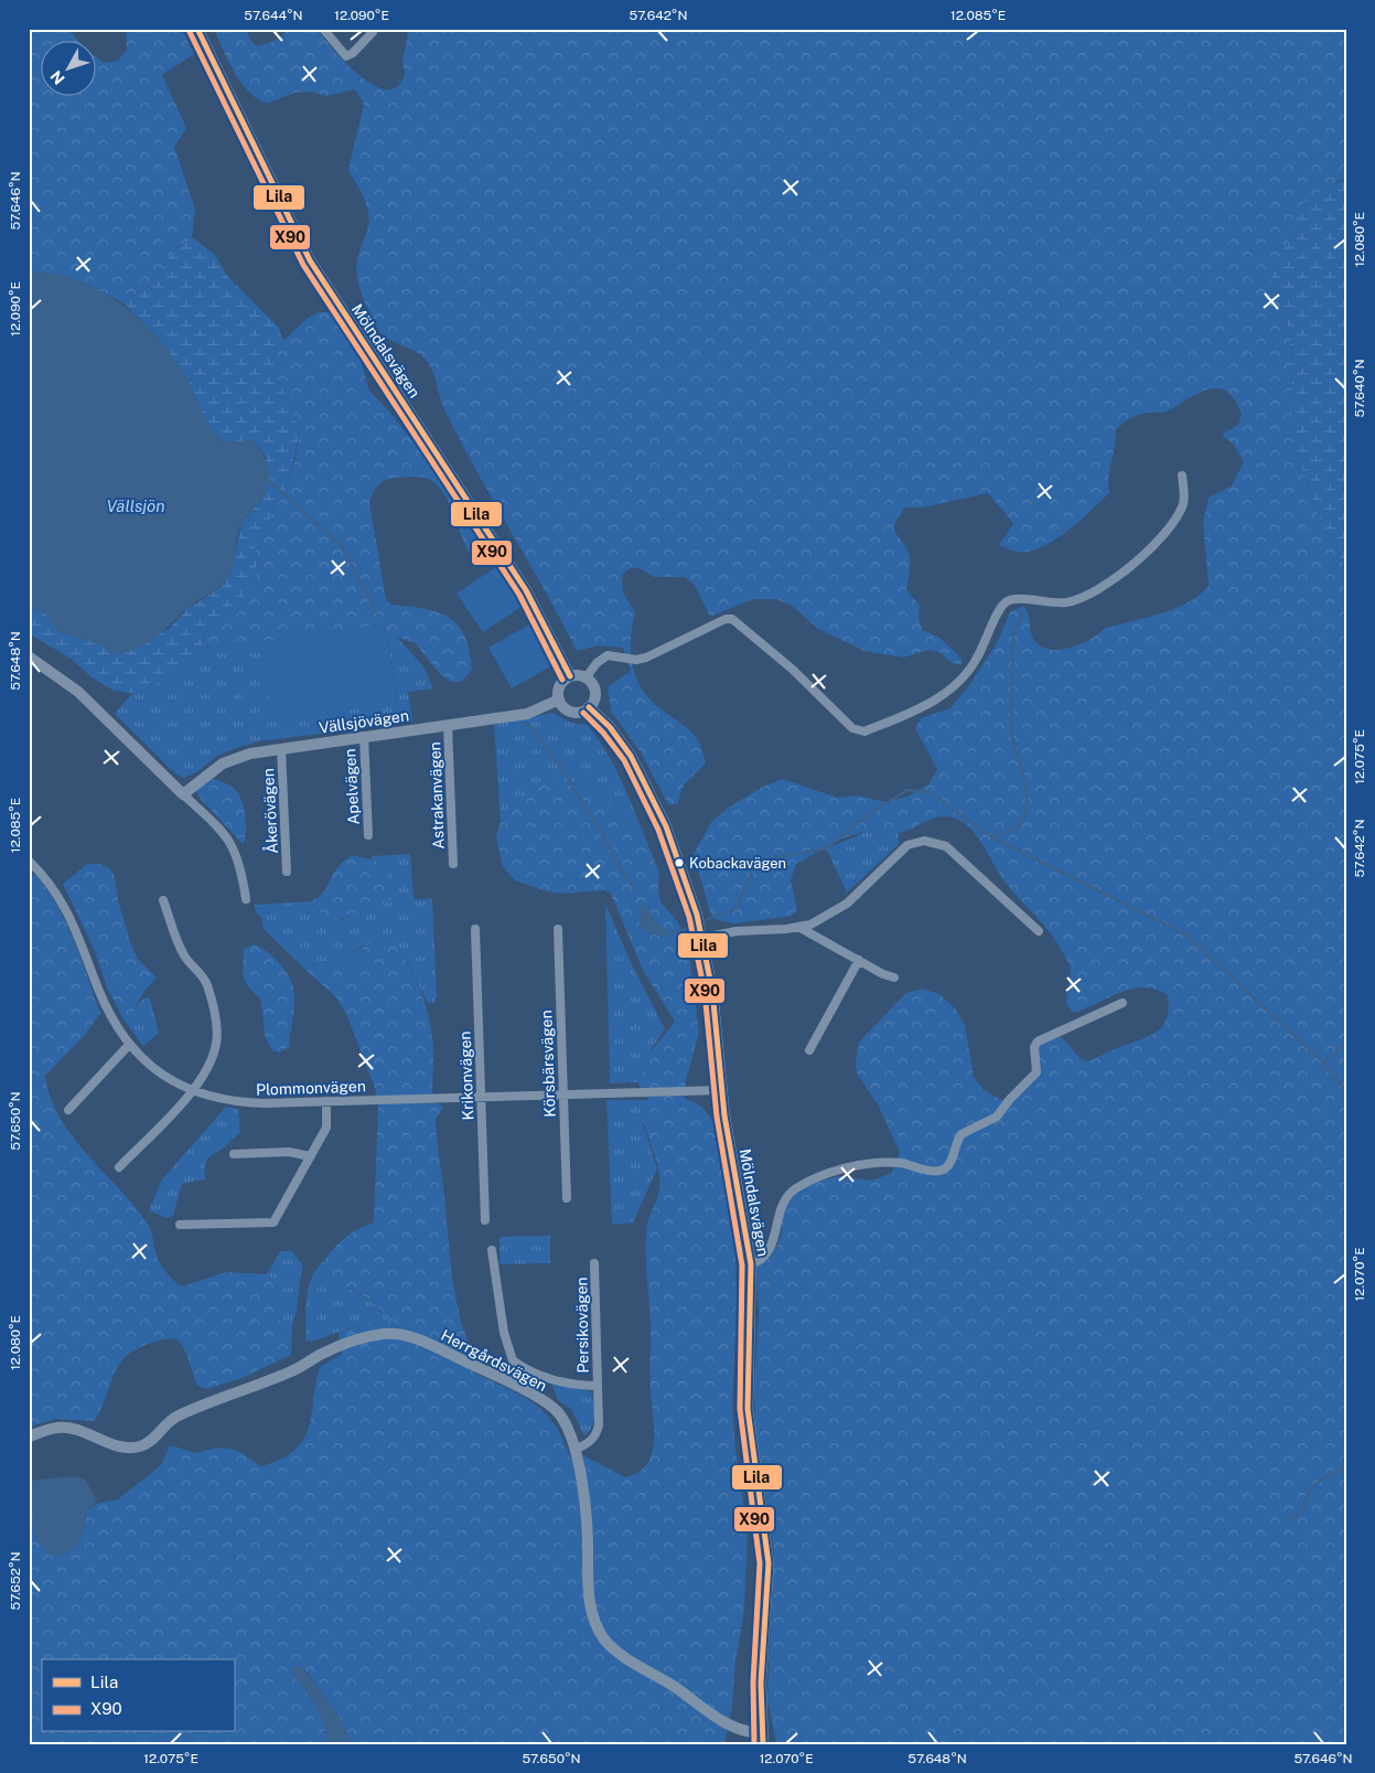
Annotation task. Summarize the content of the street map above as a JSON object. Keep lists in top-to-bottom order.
{
  "streets": {
    "street": [
      "Mölndalsvägen",
      "Vällsjövägen",
      "Apelvägen",
      "Astrakanvägen",
      "Åkerövägen",
      "Körsbärsvägen",
      "Krikonvägen",
      "Plommonvägen",
      "Persikovägen",
      "Herrgårdsvägen"
    ]
  },
  "crossings": [
    ["Mölndalsvägen", "Vällsjövägen"],
    ["Mölndalsvägen", "Plommonvägen"],
    ["Mölndalsvägen", "Herrgårdsvägen"],
    ["Vällsjövägen", "Apelvägen"],
    ["Vällsjövägen", "Astrakanvägen"],
    ["Vällsjövägen", "Åkerövägen"],
    ["Körsbärsvägen", "Plommonvägen"],
    ["Krikonvägen", "Plommonvägen"],
    ["Persikovägen", "Herrgårdsvägen"]
  ],
  "water": ["Vällsjön"],
  "places": ["Kobackavägen"],
  "lines": ["transit line Lila", "transit line X90"],
  "legend": ["Lila", "X90"],
  "north": "bottom left",
  "coordinates": [
    "57.644°N",
    "12.090°E",
    "57.642°N",
    "12.085°E",
    "57.646°N",
    "12.080°E",
    "57.640°N",
    "57.648°N",
    "12.075°E",
    "57.650°N",
    "12.070°E",
    "57.652°N"
  ]
}
